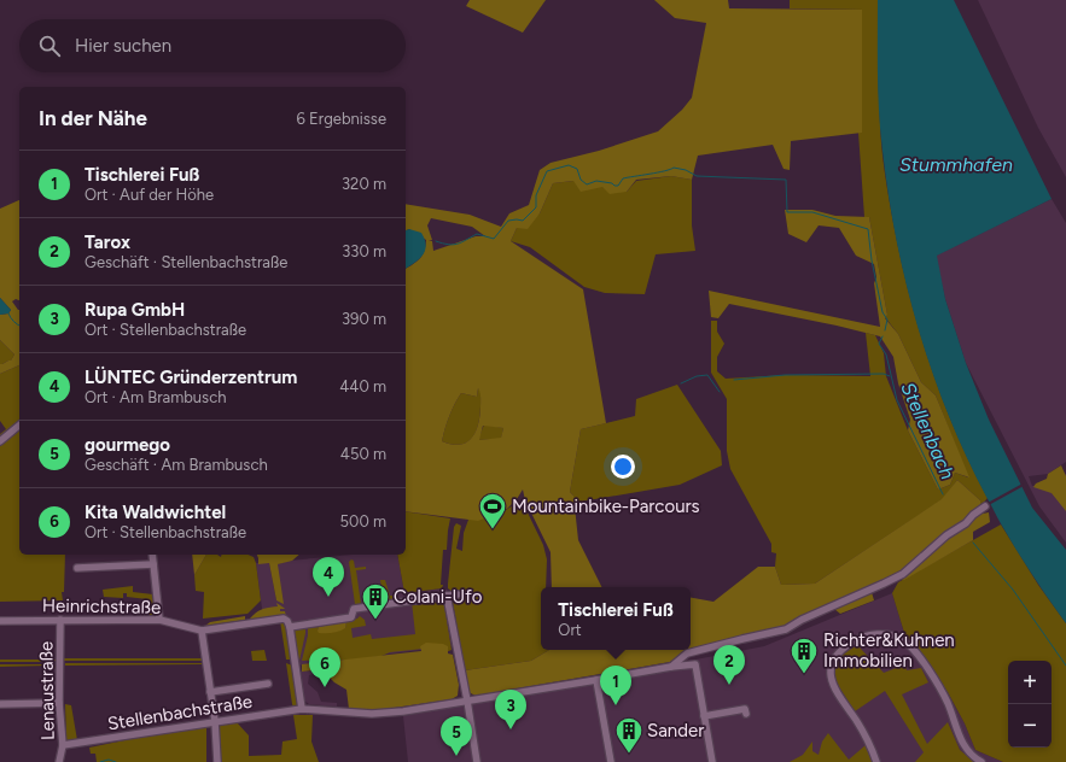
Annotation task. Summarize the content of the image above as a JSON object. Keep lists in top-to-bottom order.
{
  "streets": {
    "street": ["Heinrichstraße", "Lenaustraße", "Stellenbachstraße"]
  },
  "crossings": [
    ["Heinrichstraße", "Lenaustraße"],
    ["Lenaustraße", "Stellenbachstraße"]
  ],
  "water": ["Stummhafen", "Stellenbach"],
  "places": {
    "sports": ["Mountainbike-Parcours"],
    "building": ["Colani-Ufo", "Richter&Kuhnen Immobilien", "Sander"]
  },
  "page": {
    "search": "Hier suchen",
    "heading": ["In der Nähe", "6 Ergebnisse"],
    "list": [
      {
        "mark": "1",
        "name": "Tischlerei Fuß",
        "note": "Ort · Auf der Höhe",
        "value": "320 m"
      },
      {
        "mark": "2",
        "name": "Tarox",
        "note": "Geschäft · Stellenbachstraße",
        "value": "330 m"
      },
      {
        "mark": "3",
        "name": "Rupa GmbH",
        "note": "Ort · Stellenbachstraße",
        "value": "390 m"
      },
      {
        "mark": "4",
        "name": "LÜNTEC Gründerzentrum",
        "note": "Ort · Am Brambusch",
        "value": "440 m"
      },
      {
        "mark": "5",
        "name": "gourmego",
        "note": "Geschäft · Am Brambusch",
        "value": "450 m"
      },
      {
        "mark": "6",
        "name": "Kita Waldwichtel",
        "note": "Ort · Stellenbachstraße",
        "value": "500 m"
      }
    ],
    "pins": [
      "4",
      "2",
      "6",
      "1",
      "3",
      "5"
    ],
    "popup": ["Tischlerei Fuß", "Ort"],
    "map_buttons": ["+", "−"]
  }
}
